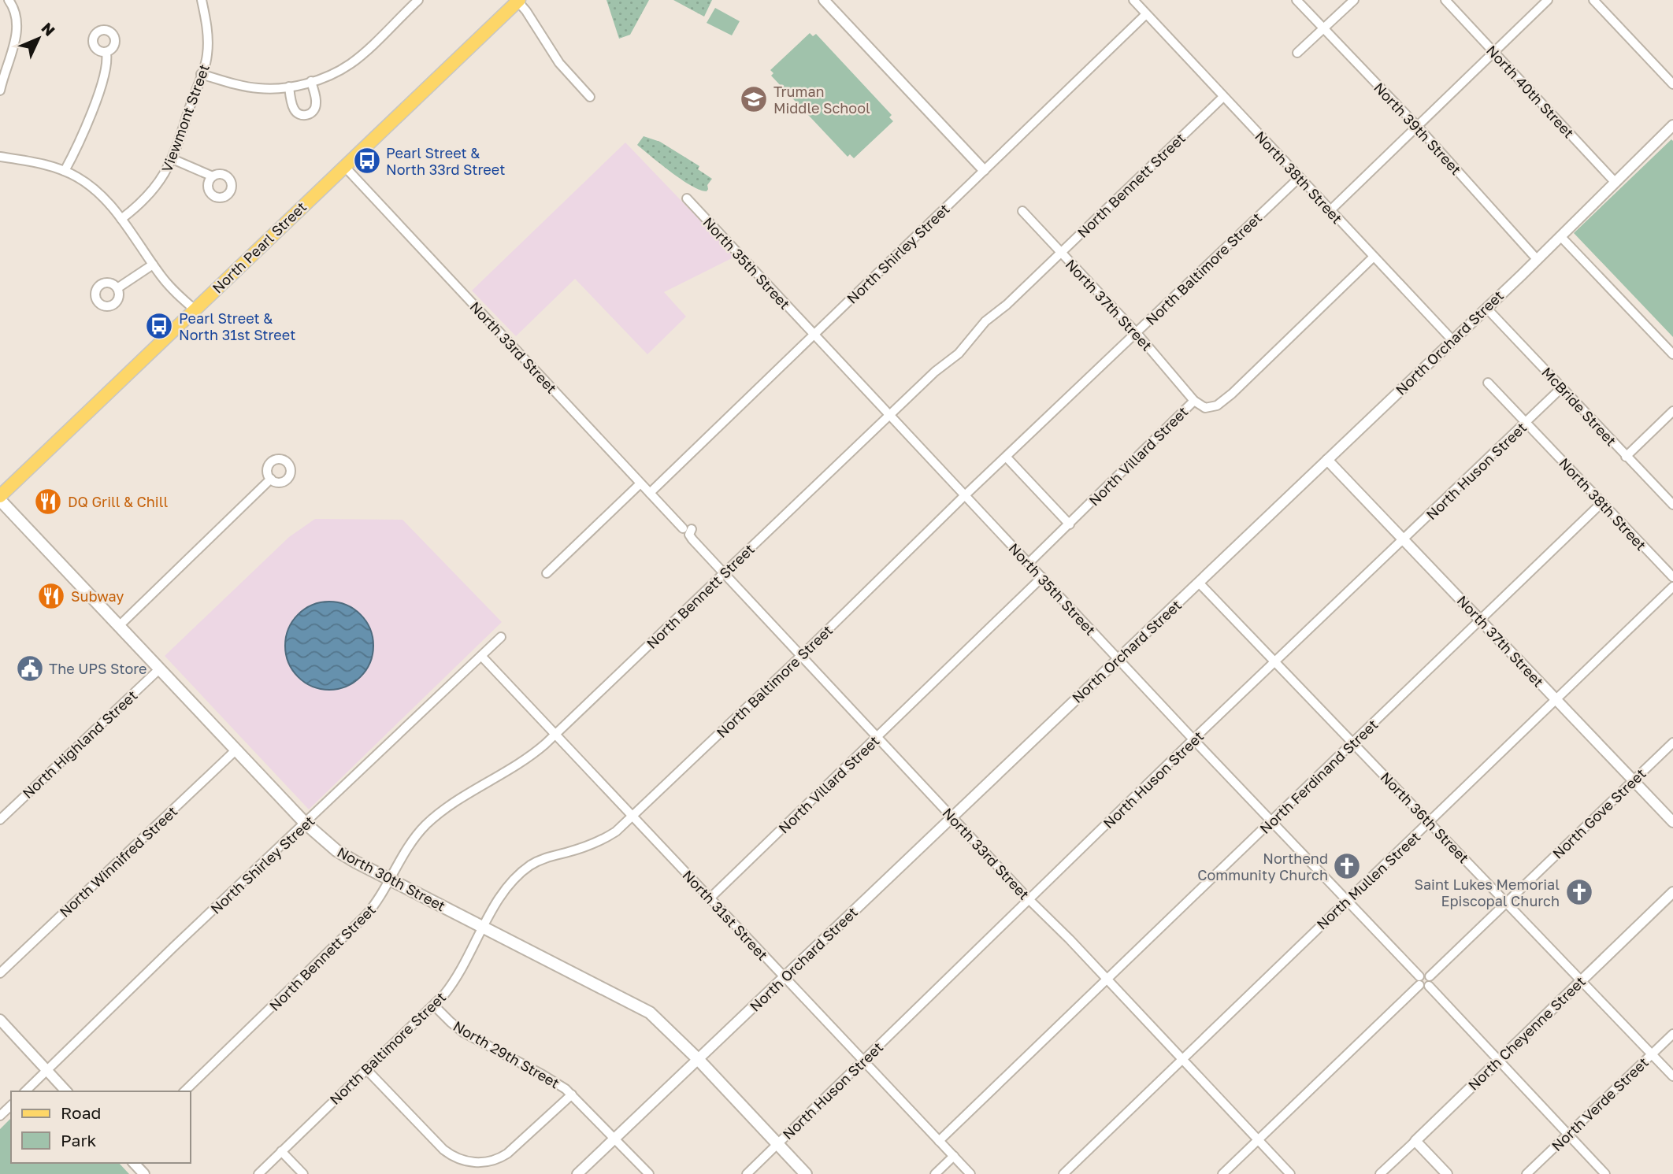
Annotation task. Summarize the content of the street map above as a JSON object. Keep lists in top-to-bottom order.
{
  "streets": {
    "main road": ["North Pearl Street", "North 30th Street"],
    "street": [
      "North 40th Street",
      "Viewmont Street",
      "North 39th Street",
      "North 38th Street",
      "North Bennett Street",
      "North Shirley Street",
      "North 35th Street",
      "North Baltimore Street",
      "North 37th Street",
      "North Orchard Street",
      "North 33rd Street",
      "McBride Street",
      "North Villard Street",
      "North Huson Street",
      "North Highland Street",
      "North Ferdinand Street",
      "North Gove Street",
      "North 36th Street",
      "North Winnifred Street",
      "North Mullen Street",
      "North 31st Street",
      "North Cheyenne Street",
      "North 29th Street",
      "North Verde Street"
    ]
  },
  "crossings": [
    ["North 40th Street", "North Orchard Street"],
    ["North 39th Street", "North Orchard Street"],
    ["North 38th Street", "North Bennett Street"],
    ["North 38th Street", "North Shirley Street"],
    ["North 38th Street", "North Baltimore Street"],
    ["North 38th Street", "North Orchard Street"],
    ["North 38th Street", "North Villard Street"],
    ["North 38th Street", "North Huson Street"],
    ["North 38th Street", "North Ferdinand Street"],
    ["North Bennett Street", "North 35th Street"],
    ["North Bennett Street", "North 37th Street"],
    ["North Bennett Street", "North 33rd Street"],
    ["North Bennett Street", "North 30th Street"],
    ["North Bennett Street", "North 31st Street"],
    ["North Pearl Street", "North 33rd Street"],
    ["North Pearl Street", "North 30th Street"],
    ["North Shirley Street", "North 35th Street"],
    ["North Shirley Street", "North 33rd Street"],
    ["North Shirley Street", "North 30th Street"],
    ["North Shirley Street", "North 31st Street"],
    ["North 35th Street", "North Baltimore Street"],
    ["North 35th Street", "North Orchard Street"],
    ["North 35th Street", "North Villard Street"],
    ["North 35th Street", "North Huson Street"],
    ["North 35th Street", "North Ferdinand Street"],
    ["North 35th Street", "North Gove Street"],
    ["North 35th Street", "North Mullen Street"],
    ["North Baltimore Street", "North 37th Street"],
    ["North Baltimore Street", "North 33rd Street"],
    ["North Baltimore Street", "North 30th Street"],
    ["North Baltimore Street", "North 31st Street"],
    ["North Baltimore Street", "North 29th Street"],
    ["North 37th Street", "North Orchard Street"],
    ["North 37th Street", "North Villard Street"],
    ["North 37th Street", "North Huson Street"],
    ["North 37th Street", "North Ferdinand Street"],
    ["North 37th Street", "North Gove Street"],
    ["North 37th Street", "North Mullen Street"],
    ["North Orchard Street", "North 33rd Street"],
    ["North Orchard Street", "McBride Street"],
    ["North Orchard Street", "North 36th Street"],
    ["North Orchard Street", "North 30th Street"],
    ["North Orchard Street", "North 31st Street"],
    ["North Orchard Street", "North 29th Street"],
    ["North 33rd Street", "North Villard Street"],
    ["North 33rd Street", "North Huson Street"],
    ["North 33rd Street", "North Ferdinand Street"],
    ["North 33rd Street", "North Mullen Street"],
    ["McBride Street", "North Huson Street"],
    ["North Villard Street", "North 31st Street"],
    ["North Huson Street", "North 36th Street"],
    ["North Huson Street", "North 30th Street"],
    ["North Huson Street", "North 31st Street"],
    ["North Highland Street", "North 30th Street"],
    ["North Ferdinand Street", "North 36th Street"],
    ["North Ferdinand Street", "North 31st Street"],
    ["North Gove Street", "North 36th Street"],
    ["North 36th Street", "North Mullen Street"],
    ["North 36th Street", "North Cheyenne Street"],
    ["North 36th Street", "North Verde Street"],
    ["North Winnifred Street", "North 30th Street"]
  ],
  "places": {
    "school or university": ["Truman Middle School"],
    "bus stop": ["Pearl Street & North 33rd Street", "Pearl Street & North 31st Street"],
    "restaurant": ["DQ Grill & Chill", "Subway"],
    "public building": ["The UPS Store"],
    "church": ["Northend Community Church", "Saint Lukes Memorial Episcopal Church"]
  },
  "legend": ["Road", "Park"],
  "north": "top right"
}
